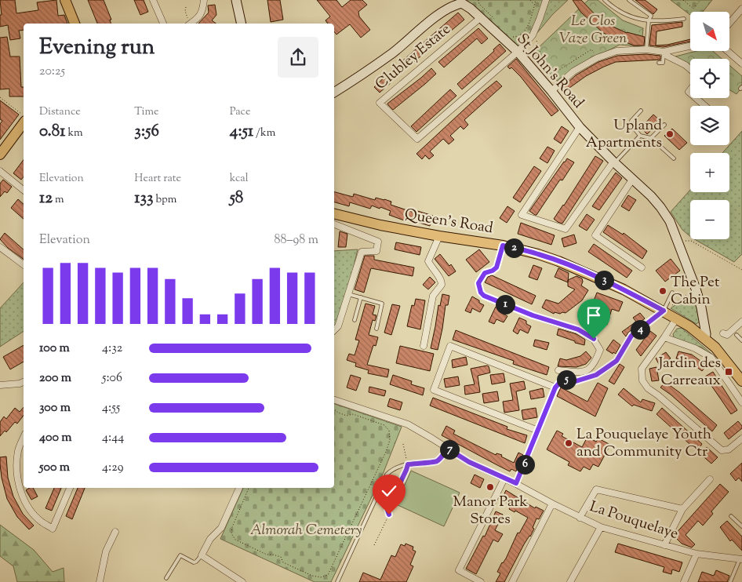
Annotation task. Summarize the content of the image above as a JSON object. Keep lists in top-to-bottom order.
{
  "streets": {
    "main road": ["St John's Road", "Queen's Road"],
    "street": ["Clubley Estate", "La Pouquelaye"]
  },
  "crossings": [
    ["Clubley Estate", "St John's Road"],
    ["St John's Road", "Queen's Road"]
  ],
  "parks": ["Le Clos Vaze Green", "Almorah Cemetery"],
  "places": {
    "other": [
      "Upland Apartments",
      "The Pet Cabin",
      "La Pouquelaye Youth and Community Ctr",
      "Manor Park Stores"
    ],
    "transit": ["Jardin des Carreaux"]
  },
  "north": "bottom right",
  "page": {
    "map_buttons": ["+", "−"],
    "heading": ["Evening run", "20:25"],
    "stats": [
      ["Distance", "0.81 km"],
      ["Time", "3:56"],
      ["Pace", "4:51 /km"],
      ["Elevation", "12 m"],
      ["Heart rate", "133 bpm"],
      ["kcal", "58"]
    ],
    "chart": ["Elevation", "88–98 m"],
    "pins": [
      "2",
      "3",
      "1",
      "4",
      "5",
      "7",
      "6"
    ],
    "list": [
      {
        "name": "100 m",
        "note": "4:32"
      },
      {
        "name": "200 m",
        "note": "5:06"
      },
      {
        "name": "300 m",
        "note": "4:55"
      },
      {
        "name": "400 m",
        "note": "4:44"
      },
      {
        "name": "500 m",
        "note": "4:29"
      }
    ]
  }
}
